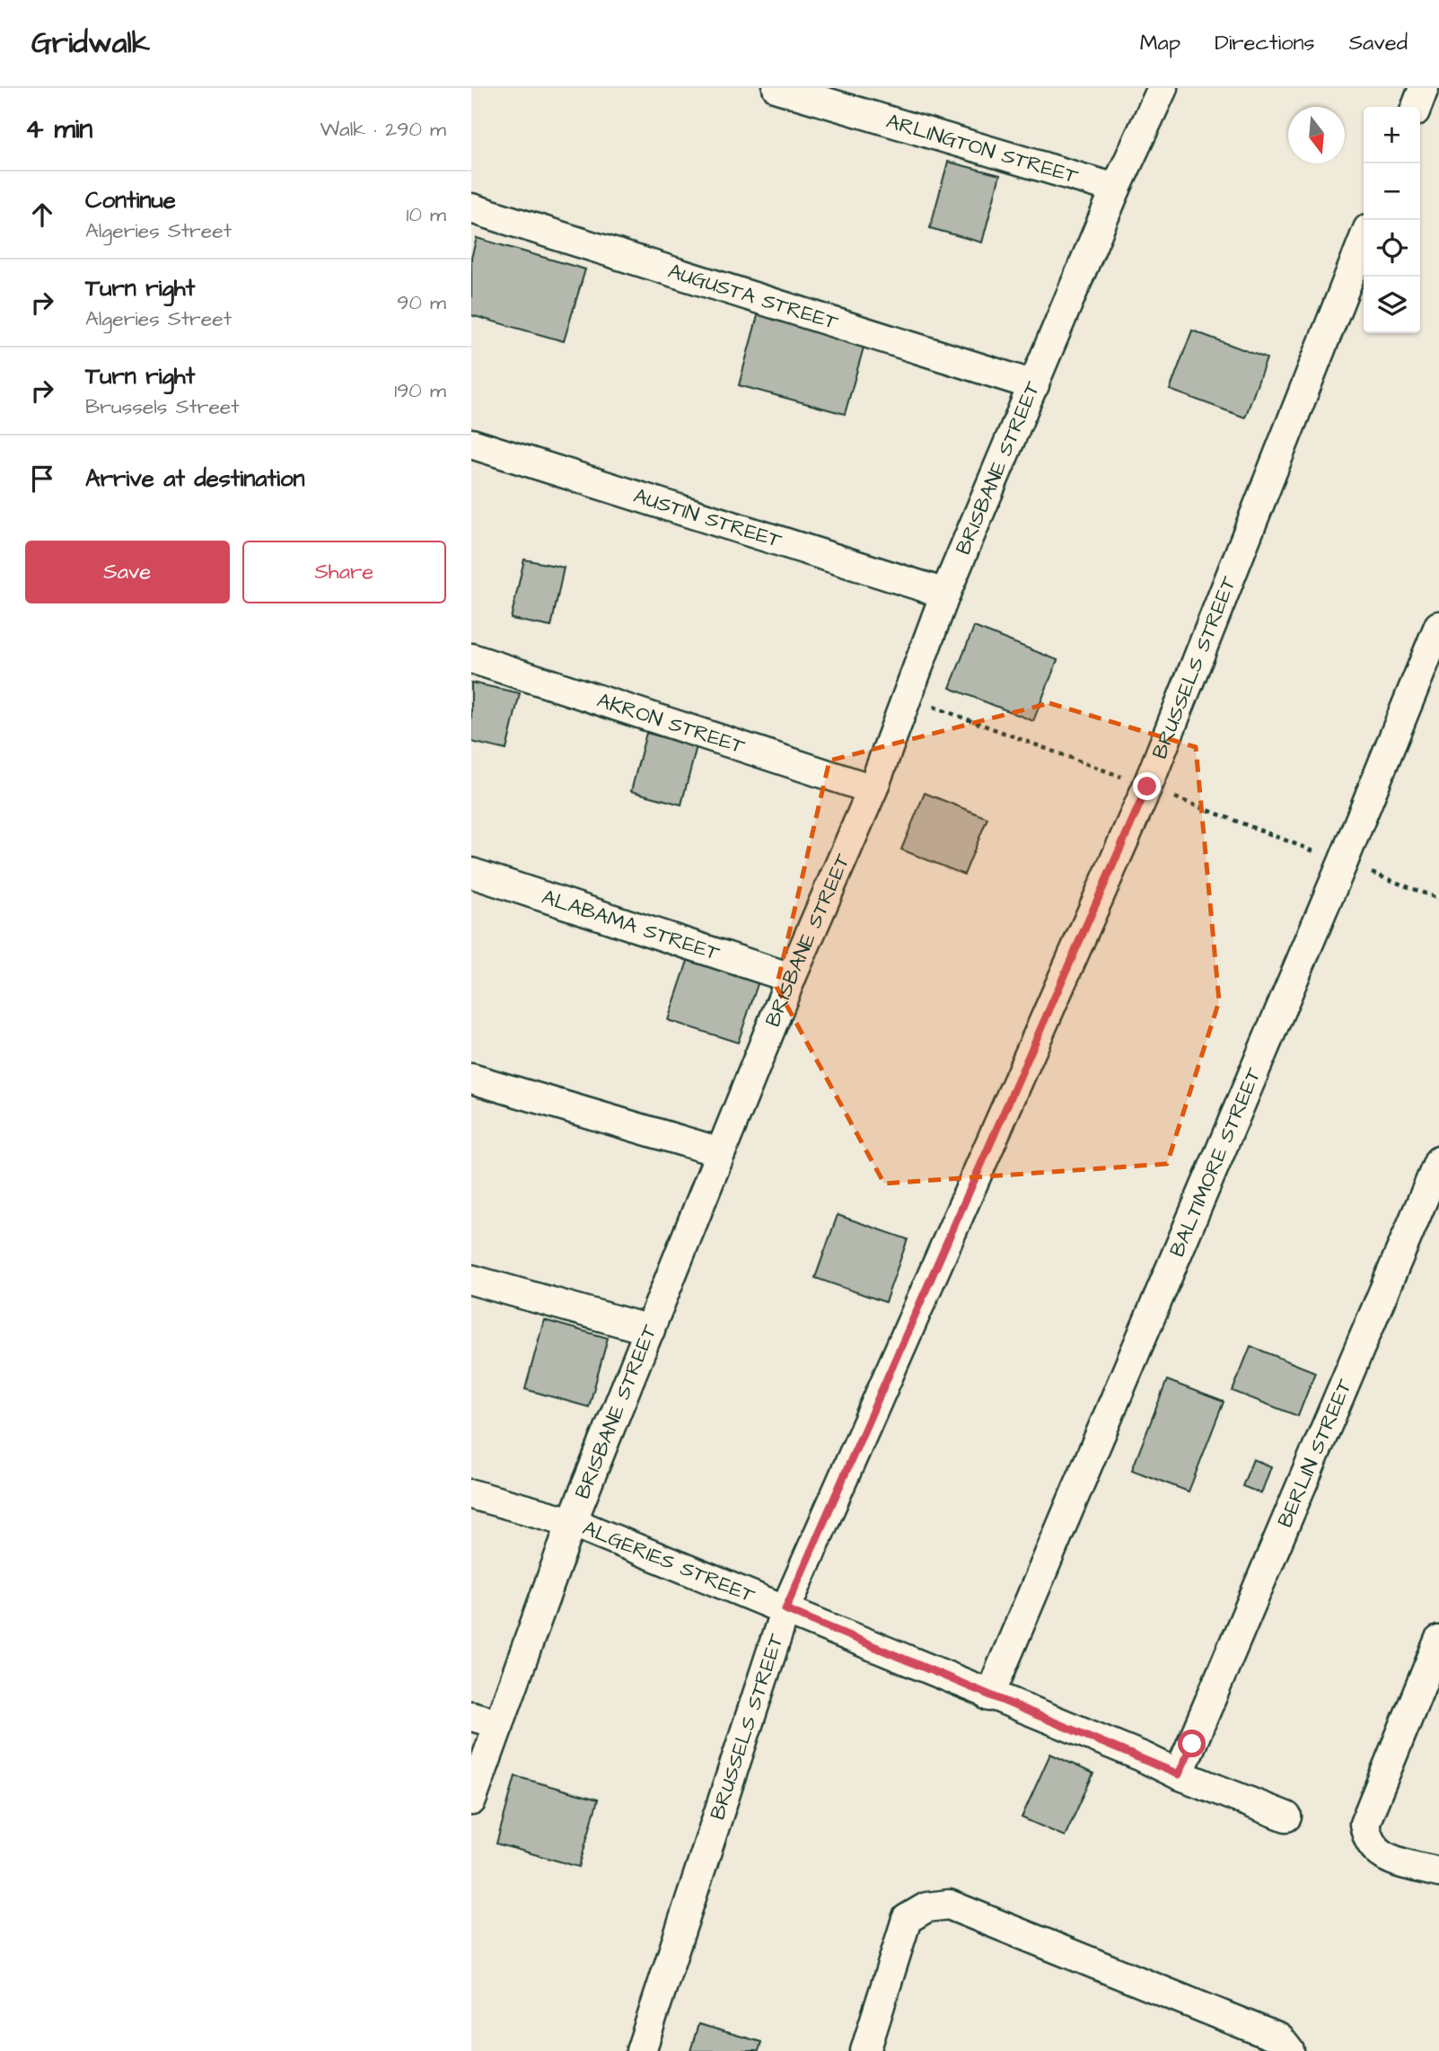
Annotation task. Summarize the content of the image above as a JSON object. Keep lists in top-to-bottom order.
{
  "streets": {
    "street": [
      "ARLINGTON STREET",
      "AUGUSTA STREET",
      "BRISBANE STREET",
      "AUSTIN STREET",
      "BRUSSELS STREET",
      "AKRON STREET",
      "ALABAMA STREET",
      "BALTIMORE STREET",
      "BERLIN STREET",
      "ALGERIES STREET"
    ]
  },
  "crossings": [
    ["ARLINGTON STREET", "BRISBANE STREET"],
    ["AUGUSTA STREET", "BRISBANE STREET"],
    ["BRISBANE STREET", "AUSTIN STREET"],
    ["BRISBANE STREET", "AKRON STREET"],
    ["BRISBANE STREET", "ALABAMA STREET"],
    ["BRISBANE STREET", "ALGERIES STREET"],
    ["BRUSSELS STREET", "ALGERIES STREET"],
    ["BALTIMORE STREET", "ALGERIES STREET"],
    ["BERLIN STREET", "ALGERIES STREET"]
  ],
  "north": "bottom",
  "page": {
    "header": "Gridwalk",
    "nav": ["Map", "Directions", "Saved"],
    "heading": ["4 min", "Walk · 290 m"],
    "map_buttons": ["+", "−"],
    "list": [
      ["Continue", "Algeries Street", "10 m"],
      ["Turn right", "Algeries Street", "90 m"],
      ["Turn right", "Brussels Street", "190 m"],
      "Arrive at destination"
    ],
    "buttons": ["Save", "Share"]
  }
}
